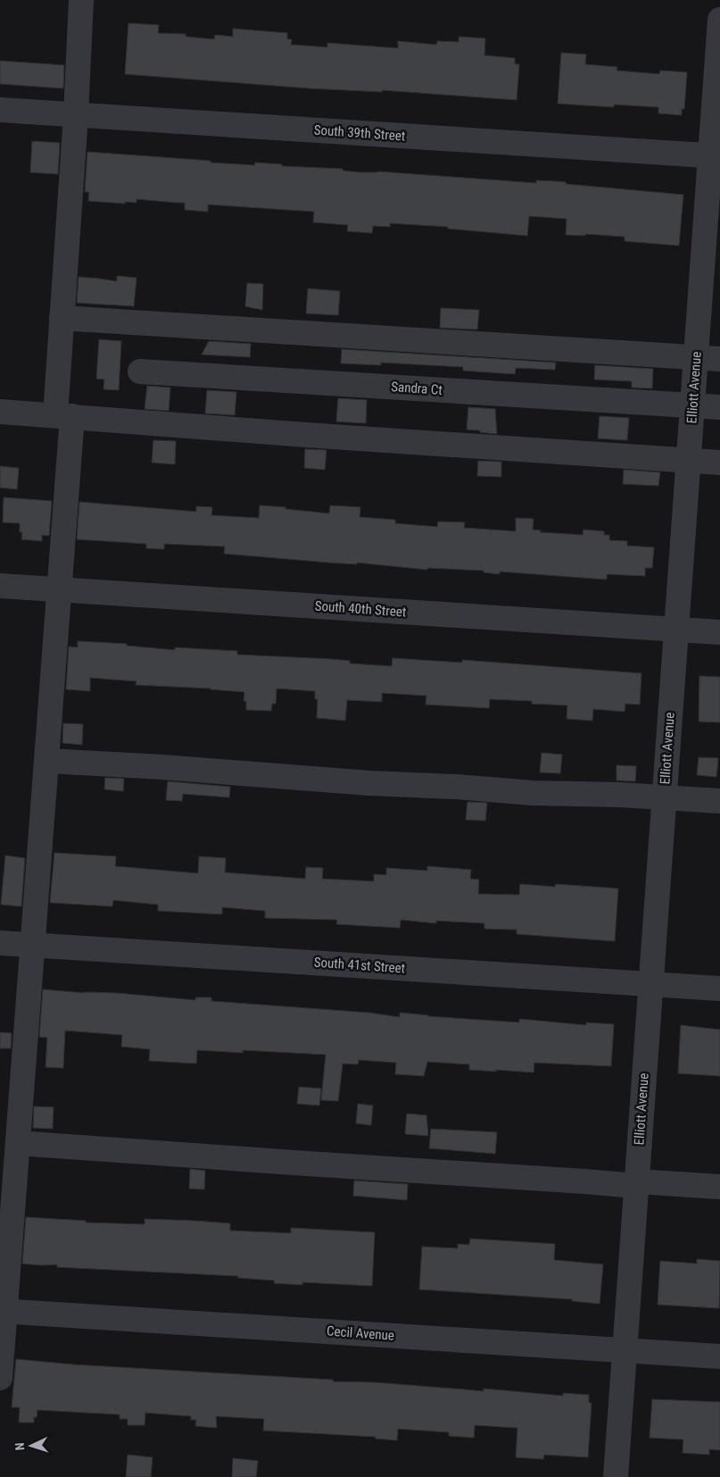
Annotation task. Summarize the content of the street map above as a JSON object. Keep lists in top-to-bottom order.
{
  "streets": {
    "street": [
      "South 39th Street",
      "Elliott Avenue",
      "Sandra Ct",
      "South 40th Street",
      "South 41st Street",
      "Cecil Avenue"
    ]
  },
  "crossings": [
    ["South 39th Street", "Elliott Avenue"],
    ["Elliott Avenue", "Sandra Ct"],
    ["Elliott Avenue", "South 40th Street"],
    ["Elliott Avenue", "South 41st Street"],
    ["Elliott Avenue", "Cecil Avenue"]
  ],
  "north": "left"
}
